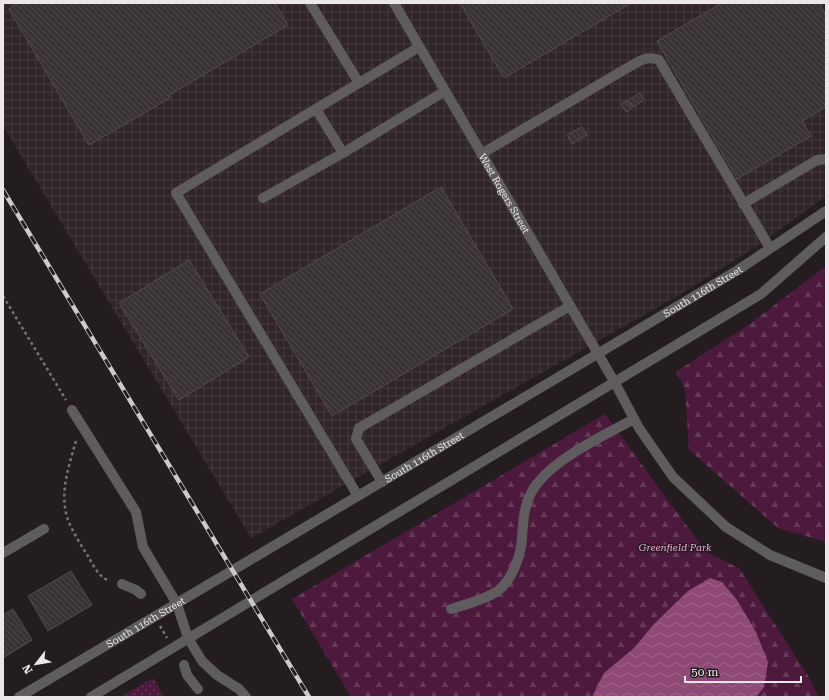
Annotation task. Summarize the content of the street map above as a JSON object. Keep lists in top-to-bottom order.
{
  "streets": {
    "street": ["West Rogers Street", "South 116th Street"]
  },
  "crossings": [
    ["West Rogers Street", "South 116th Street"]
  ],
  "parks": ["Greenfield Park"],
  "scale_bar": "50 m",
  "north": "bottom left"
}
